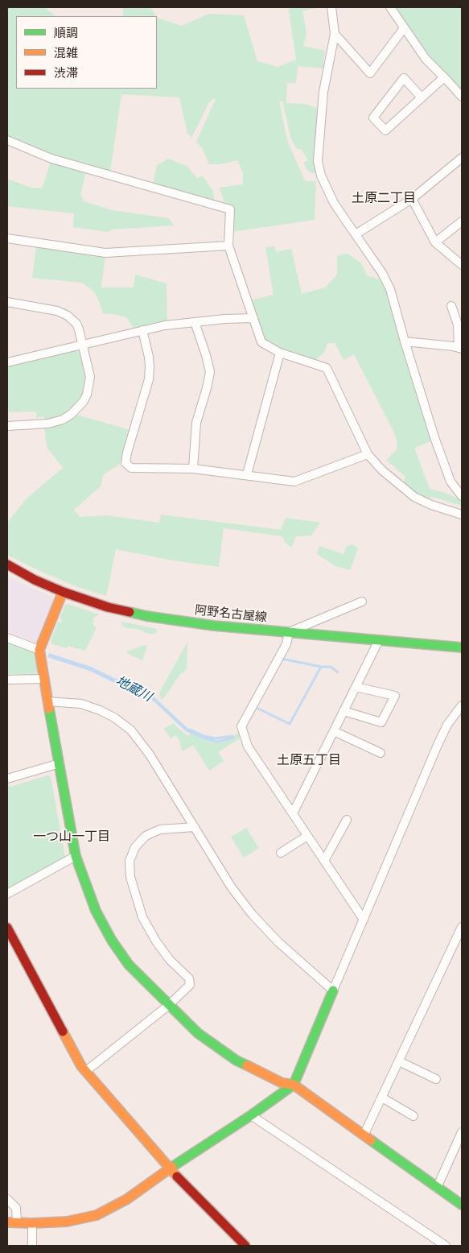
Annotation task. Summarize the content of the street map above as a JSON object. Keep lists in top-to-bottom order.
{
  "streets": {
    "street": ["阿野名古屋線"]
  },
  "districts": ["土原二丁目", "土原五丁目", "一つ山一丁目"],
  "water": ["地蔵川"],
  "legend": ["順調", "混雑", "渋滞"]
}
